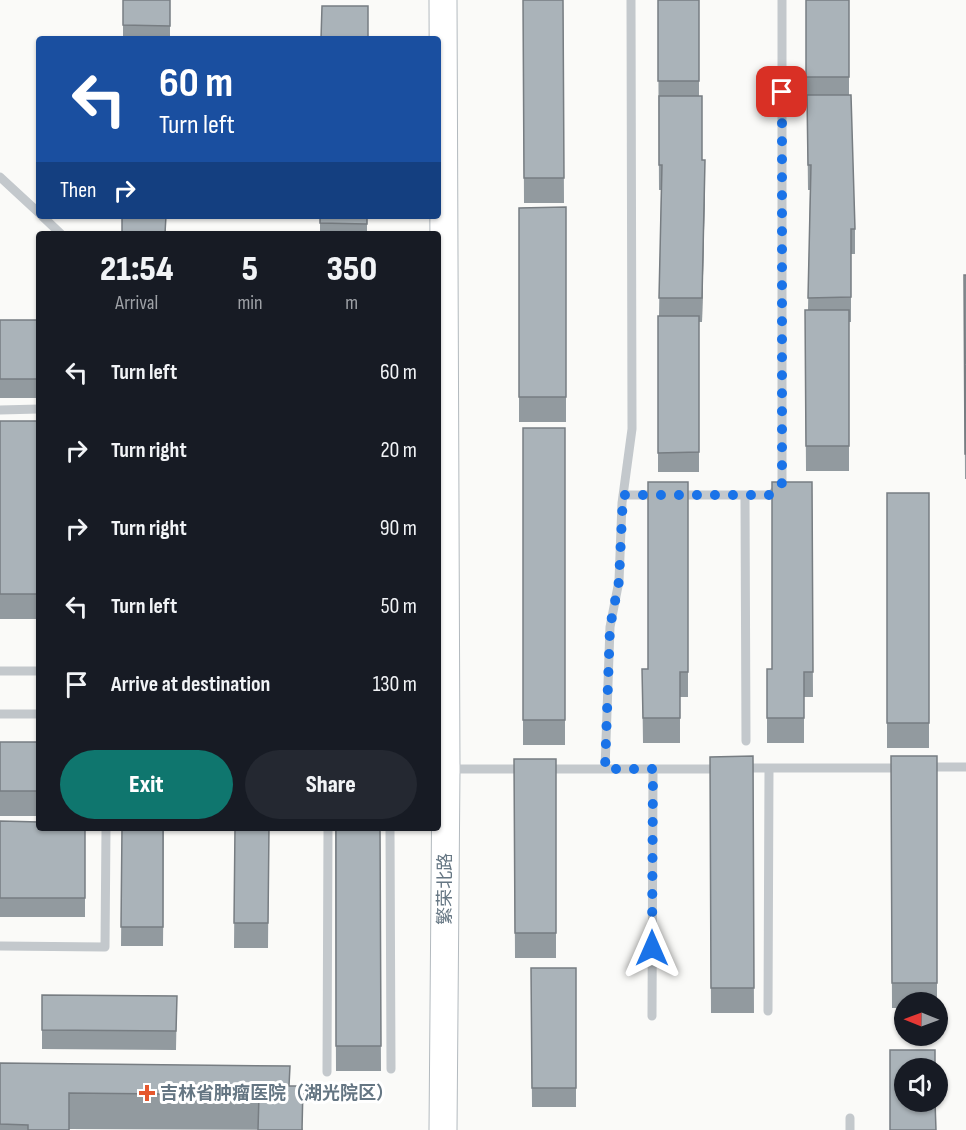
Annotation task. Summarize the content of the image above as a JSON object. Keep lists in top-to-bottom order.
{
  "streets": {
    "street": ["繁荣北路"]
  },
  "places": {
    "health": ["吉林省肿瘤医院（湖光院区）"]
  },
  "north": "left",
  "page": {
    "turn": ["60 m", "Turn left"],
    "then": "Then",
    "eta": [
      "21:54",
      "Arrival",
      "5",
      "min",
      "350",
      "m"
    ],
    "list": [
      {
        "name": "Turn left",
        "value": "60 m"
      },
      {
        "name": "Turn right",
        "value": "20 m"
      },
      {
        "name": "Turn right",
        "value": "90 m"
      },
      {
        "name": "Turn left",
        "value": "50 m"
      },
      {
        "name": "Arrive at destination",
        "value": "130 m"
      }
    ],
    "buttons": ["Exit", "Share"]
  }
}
